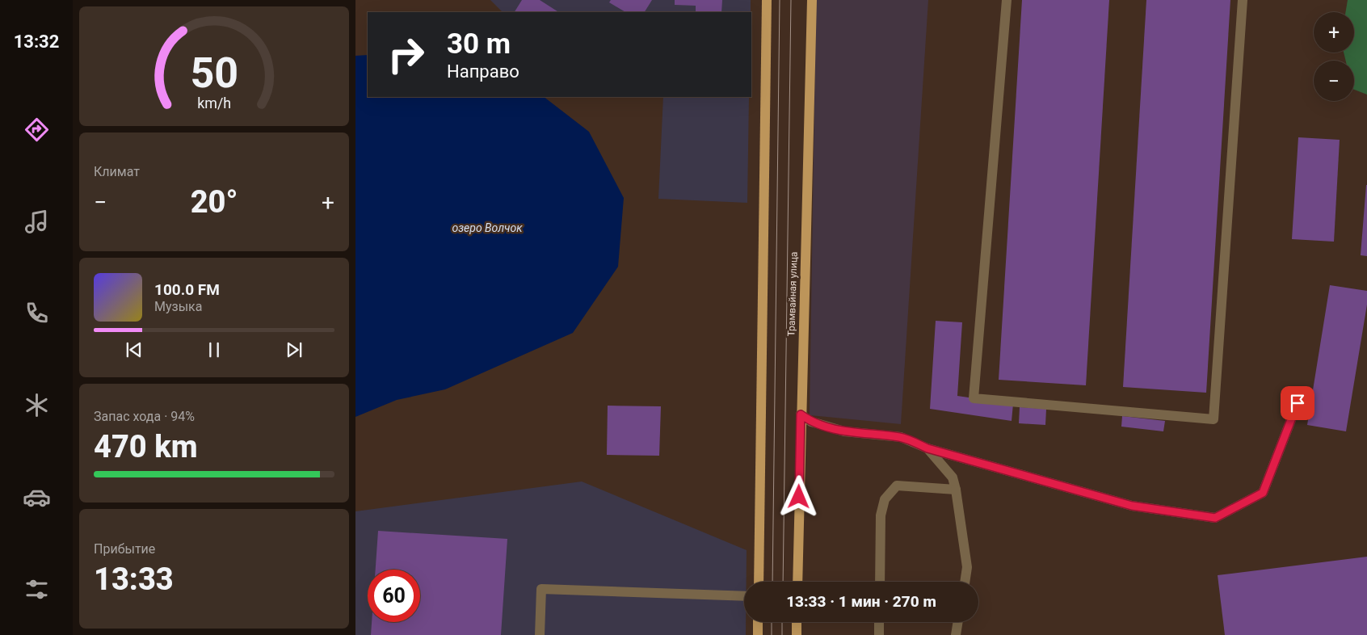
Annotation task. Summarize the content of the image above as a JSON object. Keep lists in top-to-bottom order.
{
  "streets": {
    "main road": ["Трамвайная улица"]
  },
  "water": ["озеро Волчок"],
  "page": {
    "tabs": "13:32",
    "map_buttons": ["+", "−"],
    "turn": ["30 m", "Направо"],
    "tile": [
      "Климат",
      ["Запас хода · 94%", "470 km"],
      ["Прибытие", "13:33"]
    ],
    "heat": ["−", "20°", "+"],
    "song": ["100.0 FM", "Музыка"],
    "limit": "60",
    "trip": "13:33 · 1 мин · 270 m",
    "gauge": ["50", "km/h"]
  }
}
